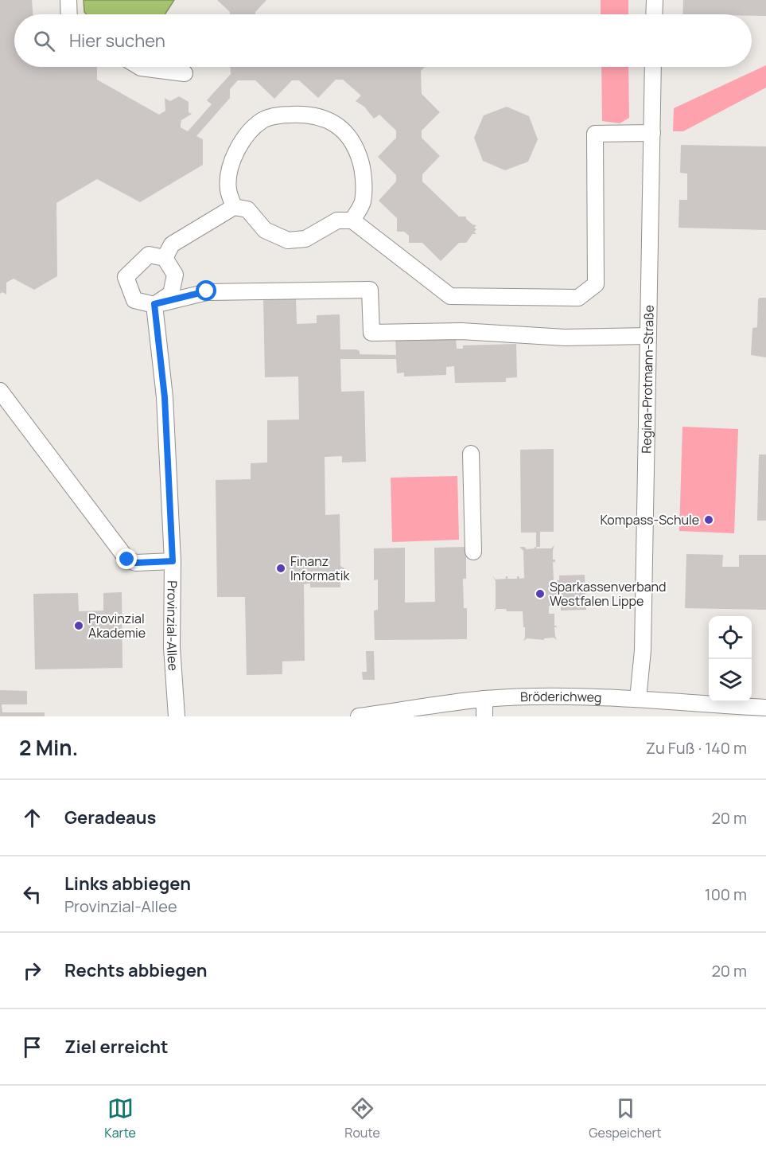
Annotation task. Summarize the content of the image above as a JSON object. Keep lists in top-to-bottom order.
{
  "streets": {
    "street": ["Regina-Protmann-Straße", "Provinzial-Allee", "Bröderichweg"]
  },
  "crossings": [
    ["Regina-Protmann-Straße", "Bröderichweg"]
  ],
  "places": [
    "Kompass-Schule",
    "Finanz Informatik",
    "Sparkassenverband Westfalen Lippe",
    "Provinzial Akademie"
  ],
  "page": {
    "search": "Hier suchen",
    "heading": ["2 Min.", "Zu Fuß · 140 m"],
    "list": [
      ["Geradeaus", "20 m"],
      ["Links abbiegen", "Provinzial-Allee", "100 m"],
      ["Rechts abbiegen", "20 m"],
      "Ziel erreicht"
    ],
    "nav": ["Karte", "Route", "Gespeichert"]
  }
}
